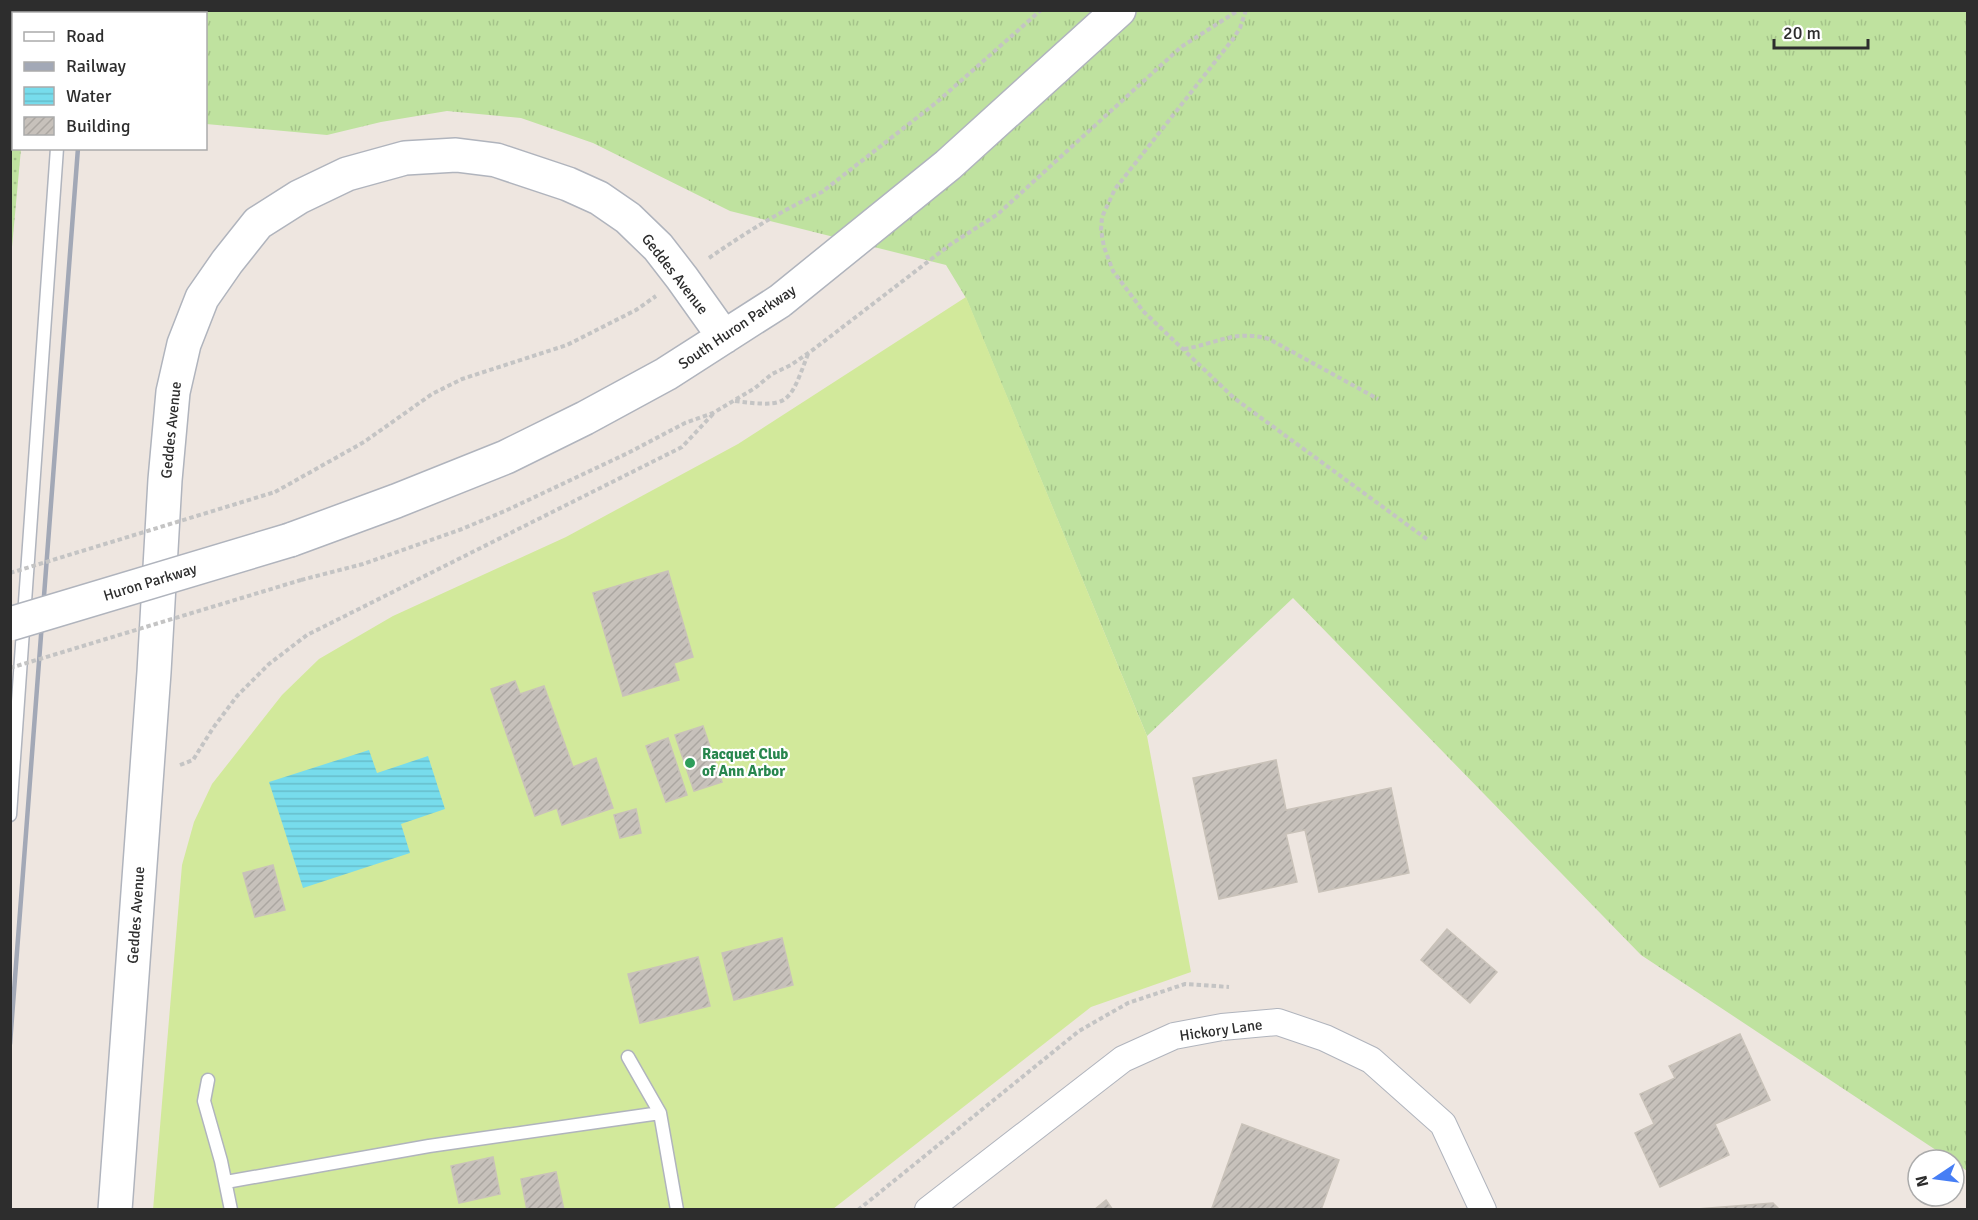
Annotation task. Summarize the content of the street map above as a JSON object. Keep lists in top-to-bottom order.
{
  "streets": {
    "main road": ["Geddes Avenue", "South Huron Parkway", "Huron Parkway"],
    "street": ["Hickory Lane"]
  },
  "crossings": [
    ["Geddes Avenue", "South Huron Parkway"],
    ["South Huron Parkway", "Huron Parkway"]
  ],
  "places": ["Racquet Club of Ann Arbor"],
  "legend": [
    "Road",
    "Railway",
    "Water",
    "Building"
  ],
  "scale_bar": "20 m",
  "north": "left"
}
